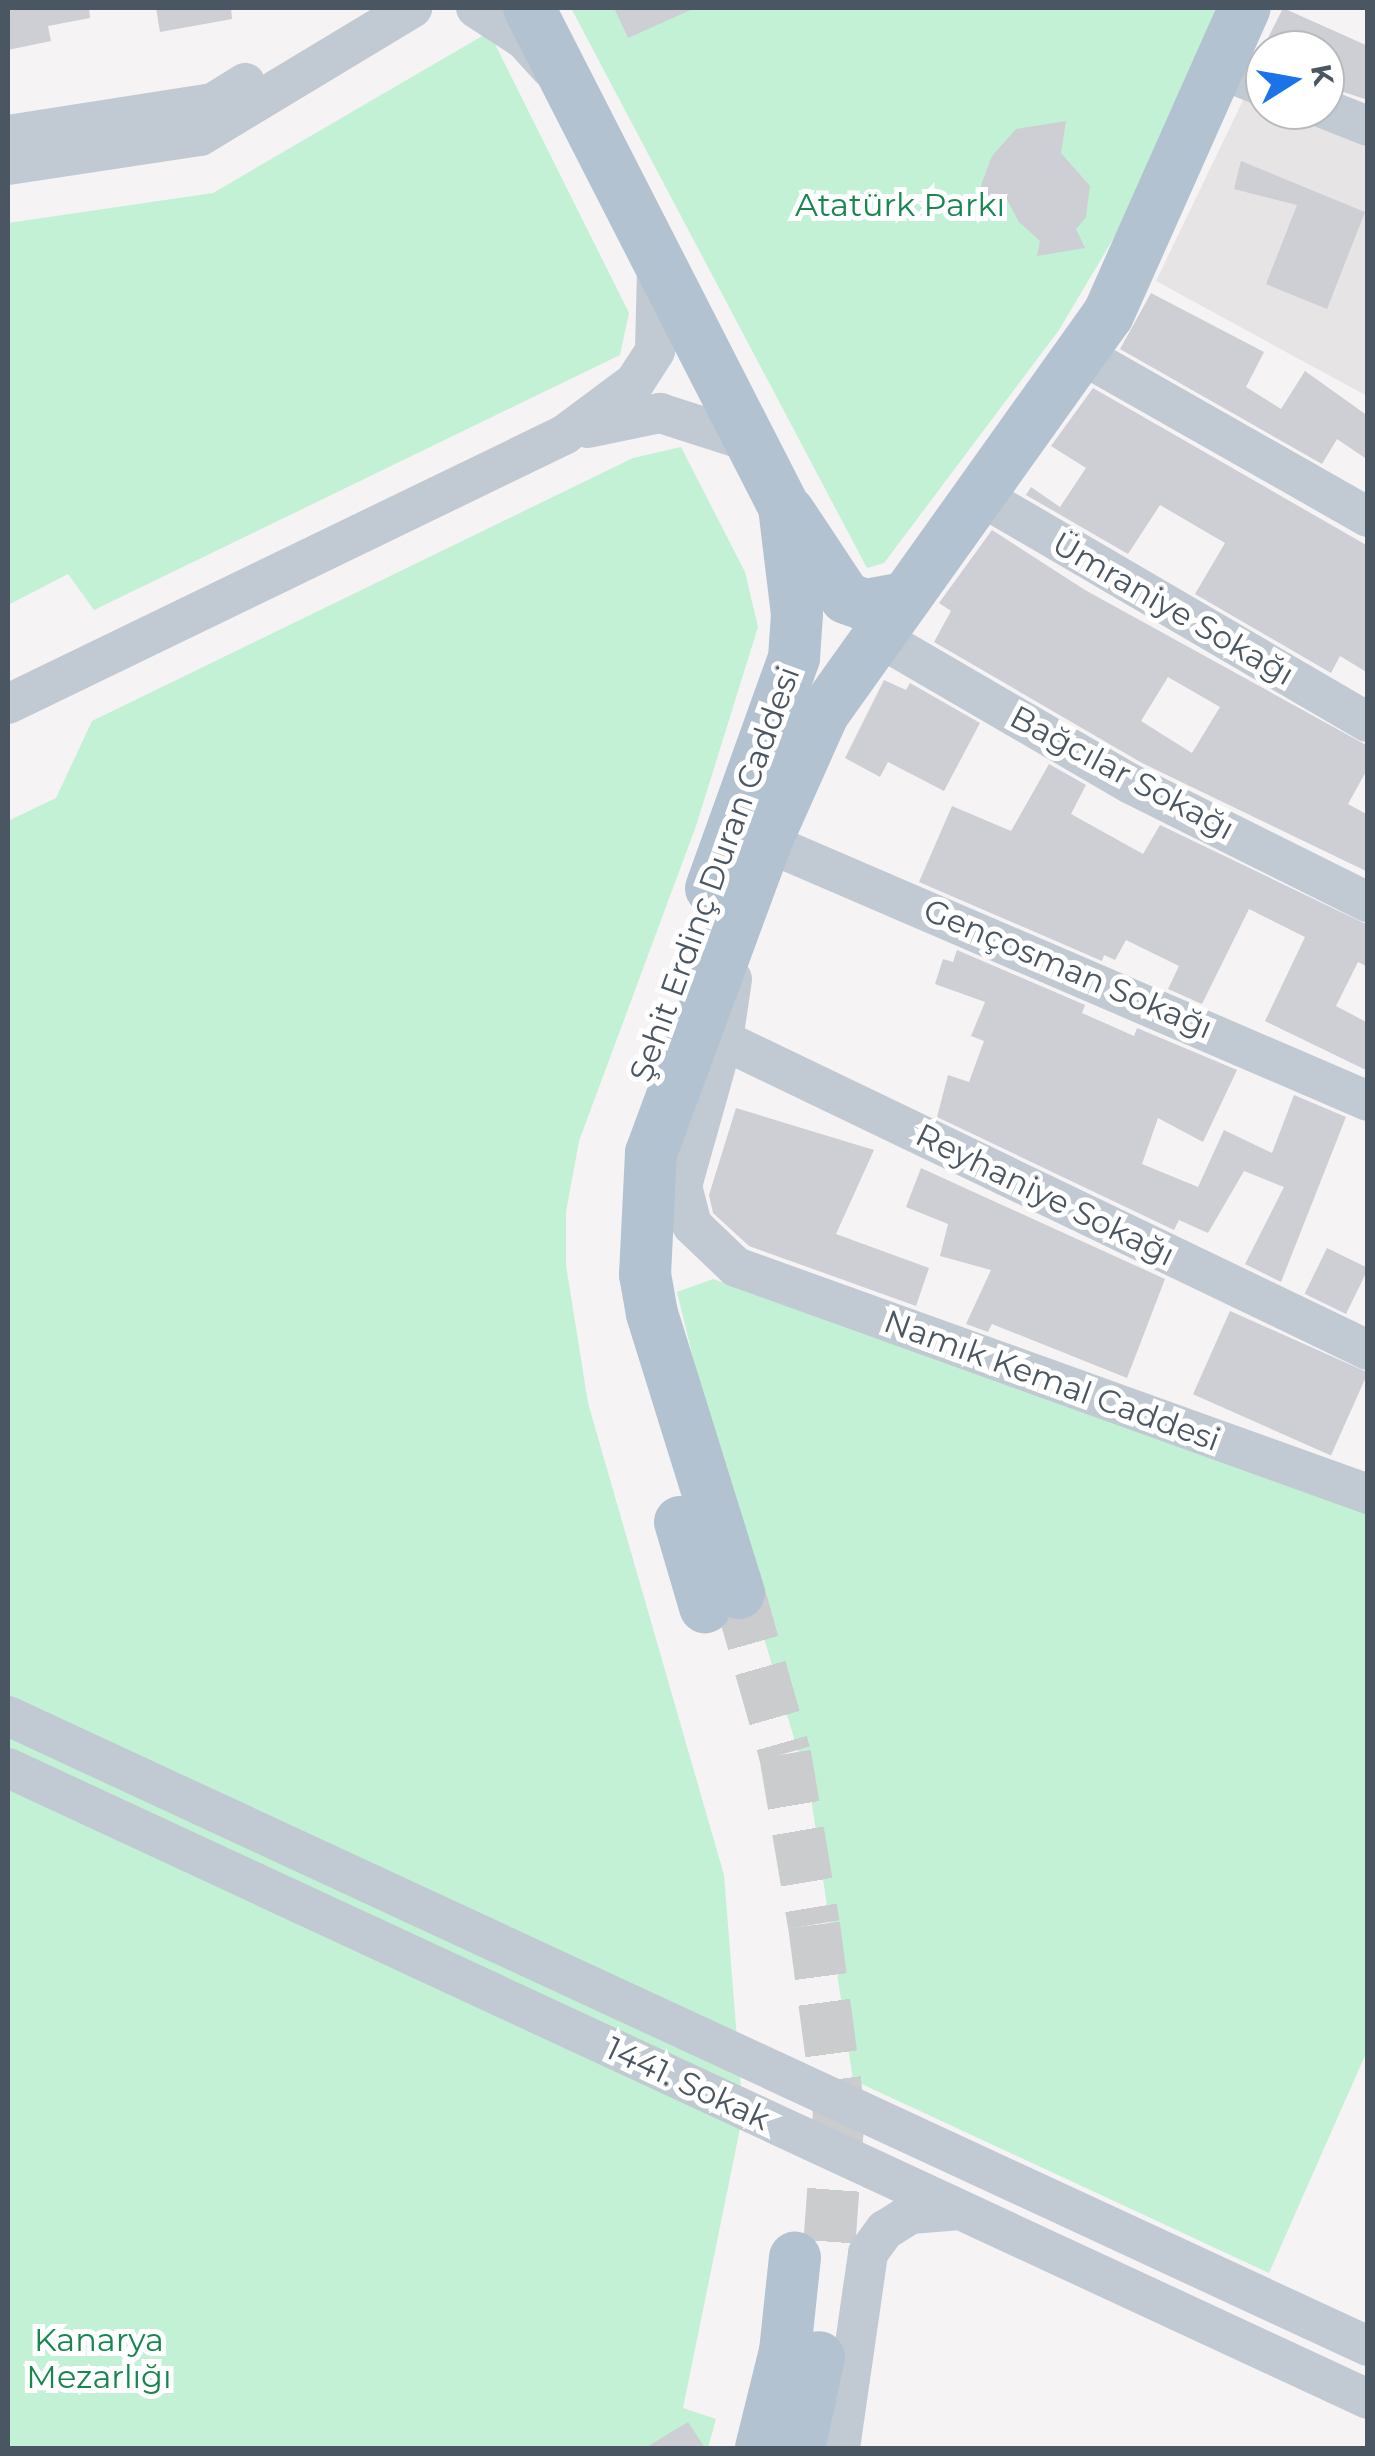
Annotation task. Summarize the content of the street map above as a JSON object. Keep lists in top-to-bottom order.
{
  "streets": {
    "main road": ["Şehit Erdinç Duran Caddesi"],
    "street": [
      "Ümraniye Sokağı",
      "Bağcılar Sokağı",
      "Gençosman Sokağı",
      "Reyhaniye Sokağı",
      "Namık Kemal Caddesi",
      "1441. Sokak"
    ]
  },
  "crossings": [
    ["Ümraniye Sokağı", "Şehit Erdinç Duran Caddesi"],
    ["Bağcılar Sokağı", "Şehit Erdinç Duran Caddesi"],
    ["Şehit Erdinç Duran Caddesi", "Gençosman Sokağı"],
    ["Reyhaniye Sokağı", "Namık Kemal Caddesi"]
  ],
  "parks": ["Atatürk Parkı", "Kanarya Mezarlığı"],
  "north": "right"
}
